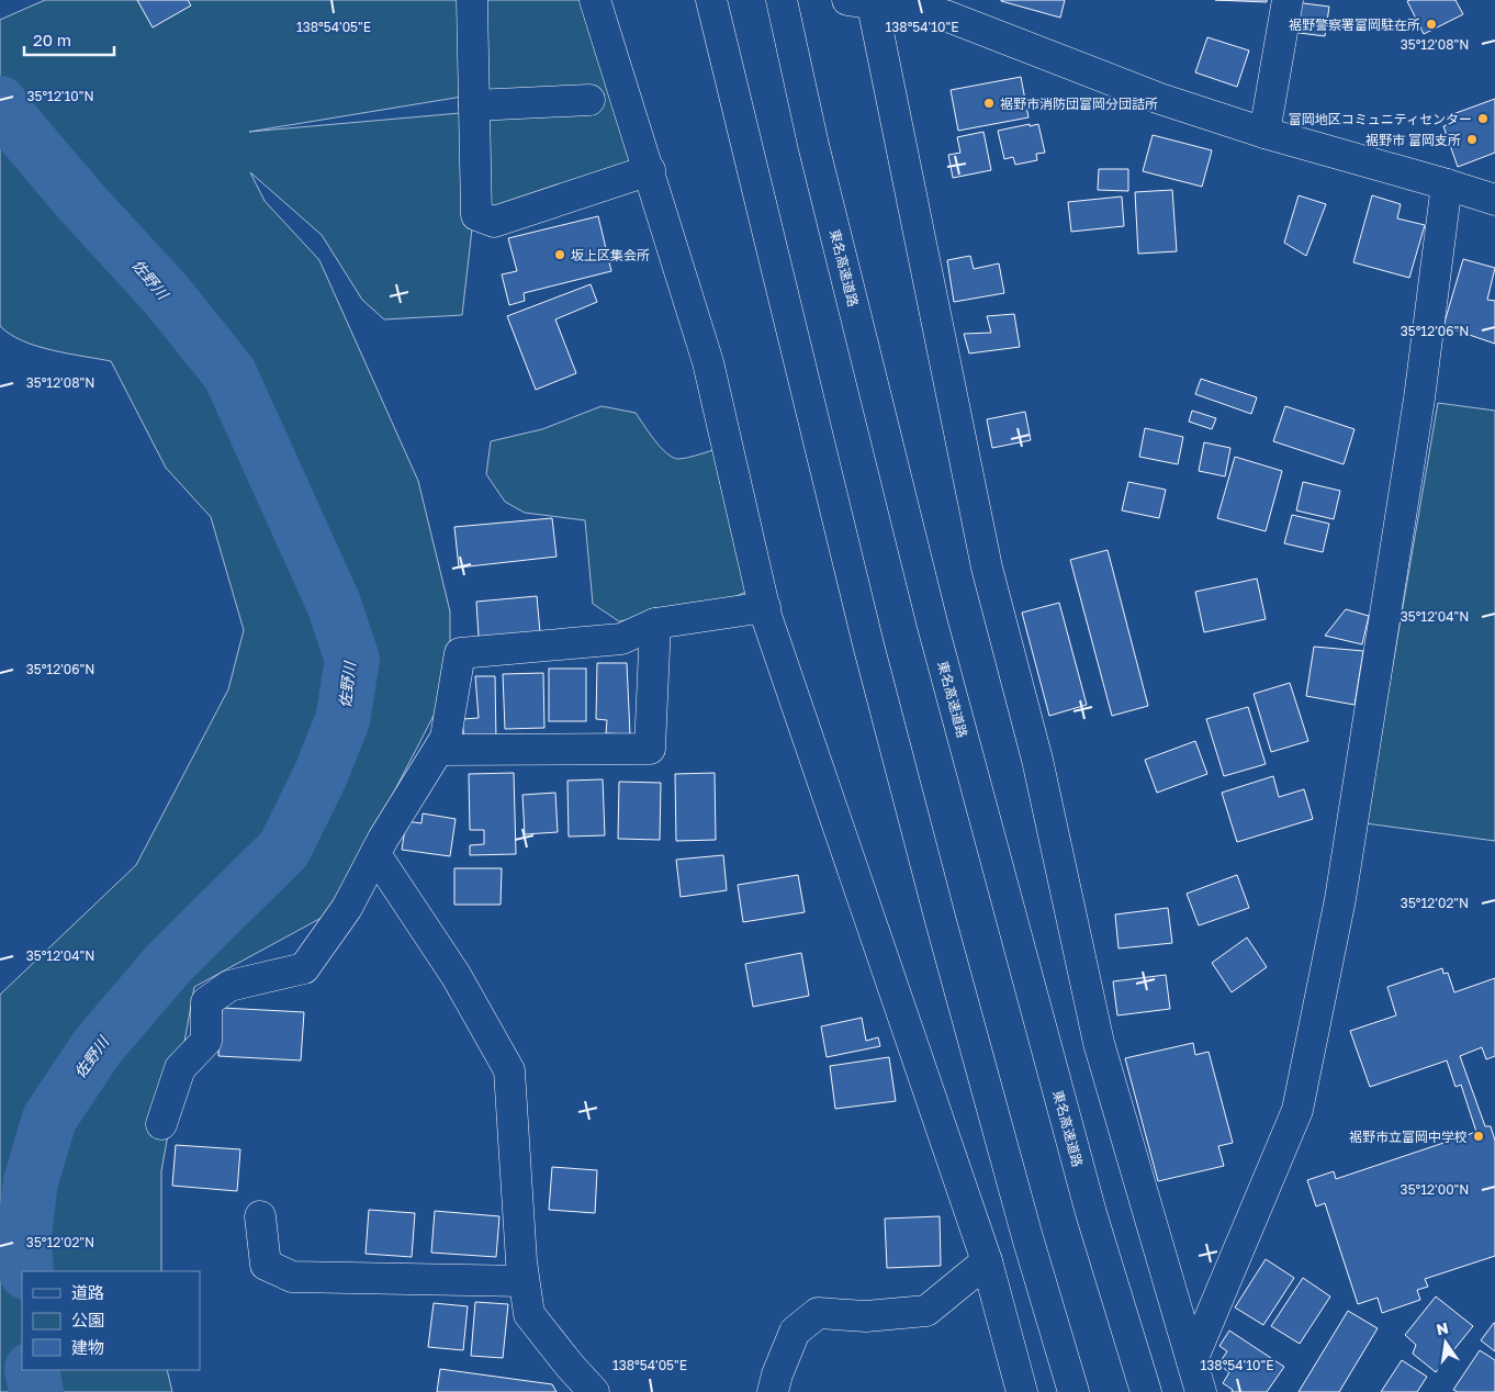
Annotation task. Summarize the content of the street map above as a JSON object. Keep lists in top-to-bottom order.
{
  "streets": {
    "main road": ["東名高速道路"]
  },
  "water": ["佐野川"],
  "places": [
    "裾野警察署富岡駐在所",
    "裾野市消防団富岡分団詰所",
    "富岡地区コミュニティセンター",
    "裾野市 富岡支所",
    "坂上区集会所",
    "裾野市立富岡中学校"
  ],
  "legend": ["道路", "公園", "建物"],
  "scale_bar": "20 m",
  "north": "top",
  "coordinates": [
    "138°54'05\"E",
    "138°54'10\"E",
    "35°12'08\"N",
    "35°12'10\"N",
    "35°12'06\"N",
    "35°12'04\"N",
    "35°12'02\"N",
    "35°12'00\"N"
  ]
}
